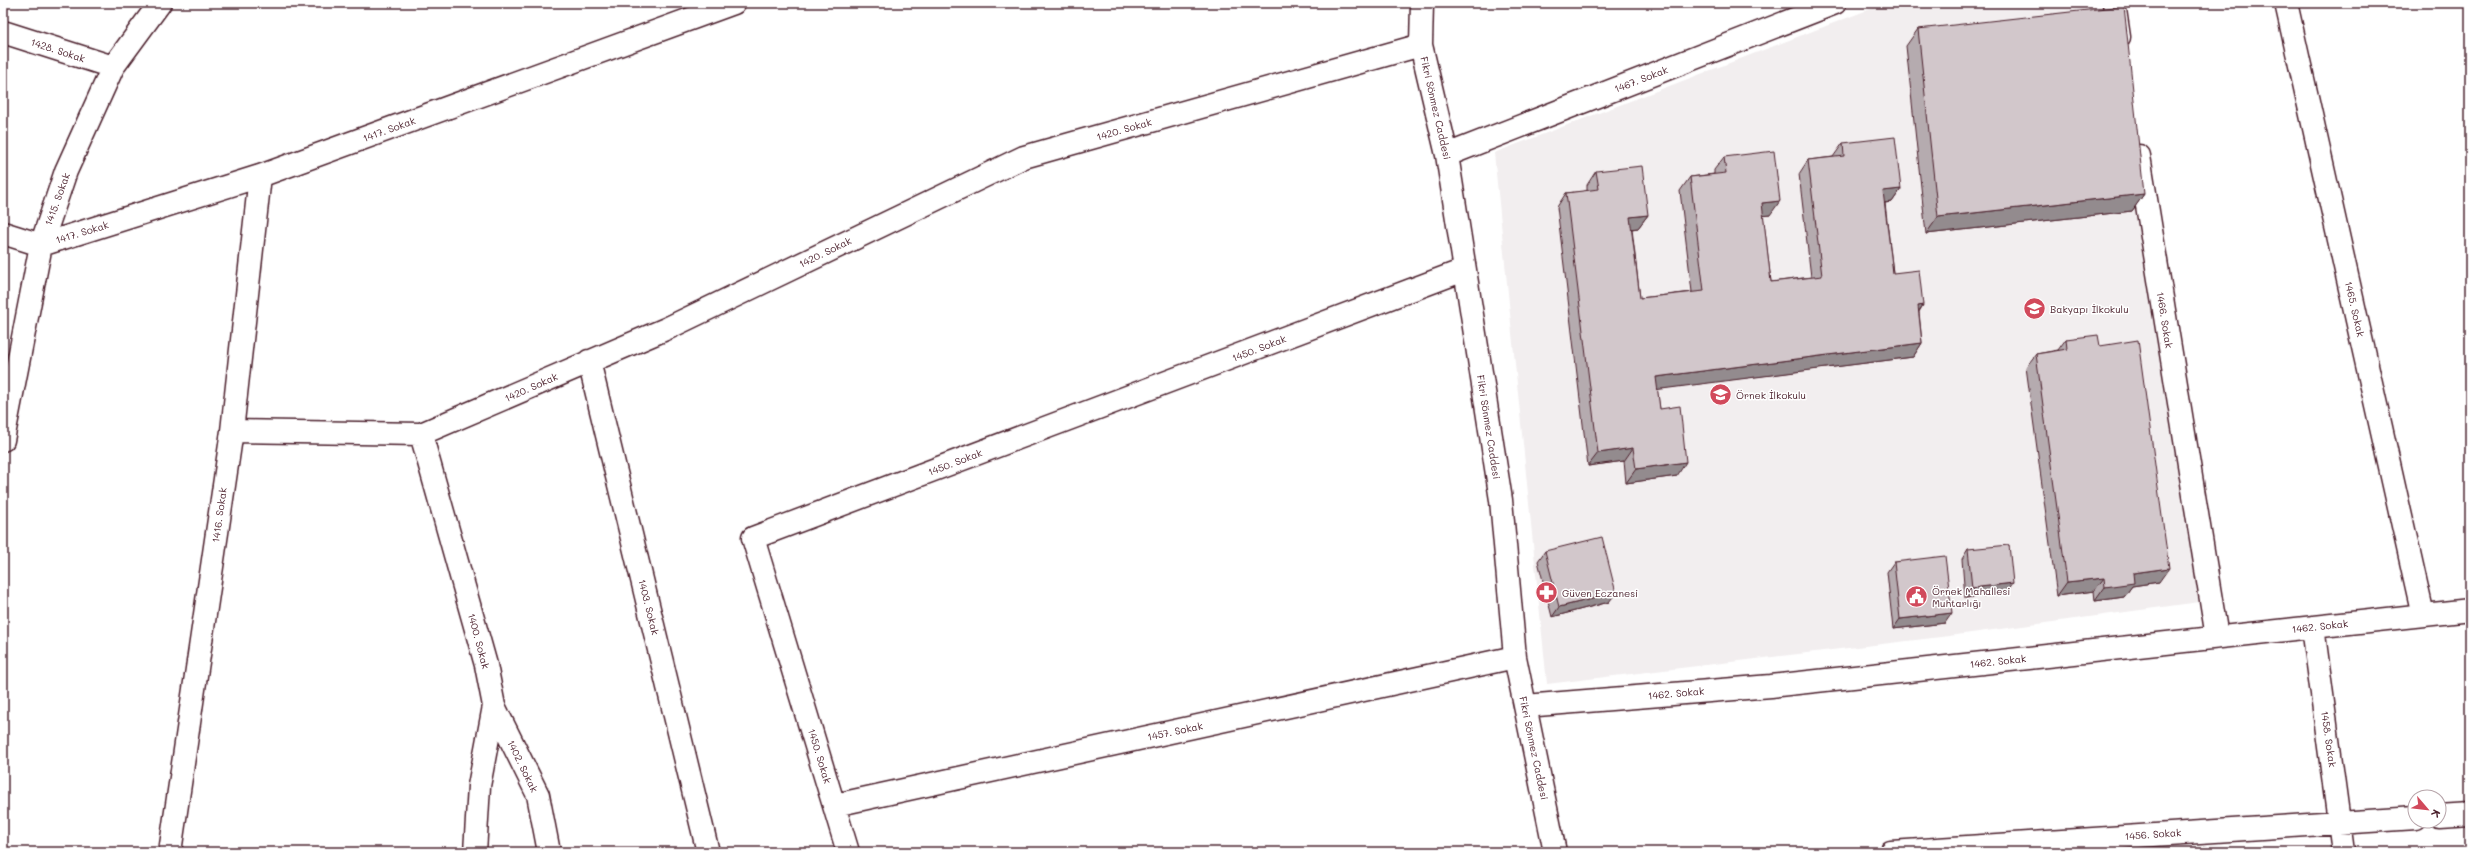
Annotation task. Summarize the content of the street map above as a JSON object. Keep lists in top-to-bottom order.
{
  "streets": {
    "street": [
      "1428. Sokak",
      "1467. Sokak",
      "Fikri Sönmez Caddesi",
      "1417. Sokak",
      "1420. Sokak",
      "1415. Sokak",
      "1465. Sokak",
      "1466. Sokak",
      "1450. Sokak",
      "1416. Sokak",
      "1403. Sokak",
      "1462. Sokak",
      "1400. Sokak",
      "1457. Sokak",
      "1458. Sokak",
      "1402. Sokak",
      "1456. Sokak"
    ]
  },
  "crossings": [
    ["1428. Sokak", "1415. Sokak"],
    ["1467. Sokak", "Fikri Sönmez Caddesi"],
    ["Fikri Sönmez Caddesi", "1420. Sokak"],
    ["Fikri Sönmez Caddesi", "1450. Sokak"],
    ["Fikri Sönmez Caddesi", "1462. Sokak"],
    ["Fikri Sönmez Caddesi", "1457. Sokak"],
    ["1417. Sokak", "1415. Sokak"],
    ["1417. Sokak", "1416. Sokak"],
    ["1420. Sokak", "1416. Sokak"],
    ["1420. Sokak", "1403. Sokak"],
    ["1420. Sokak", "1400. Sokak"],
    ["1465. Sokak", "1462. Sokak"],
    ["1466. Sokak", "1462. Sokak"],
    ["1450. Sokak", "1457. Sokak"],
    ["1462. Sokak", "1458. Sokak"],
    ["1400. Sokak", "1402. Sokak"],
    ["1458. Sokak", "1456. Sokak"]
  ],
  "places": {
    "school or university": ["Bakyapı İlkokulu", "Örnek İlkokulu"],
    "pharmacy": ["Güven Eczanesi"],
    "public building": ["Örnek Mahallesi Muhtarlığı"]
  },
  "north": "bottom right"
}
